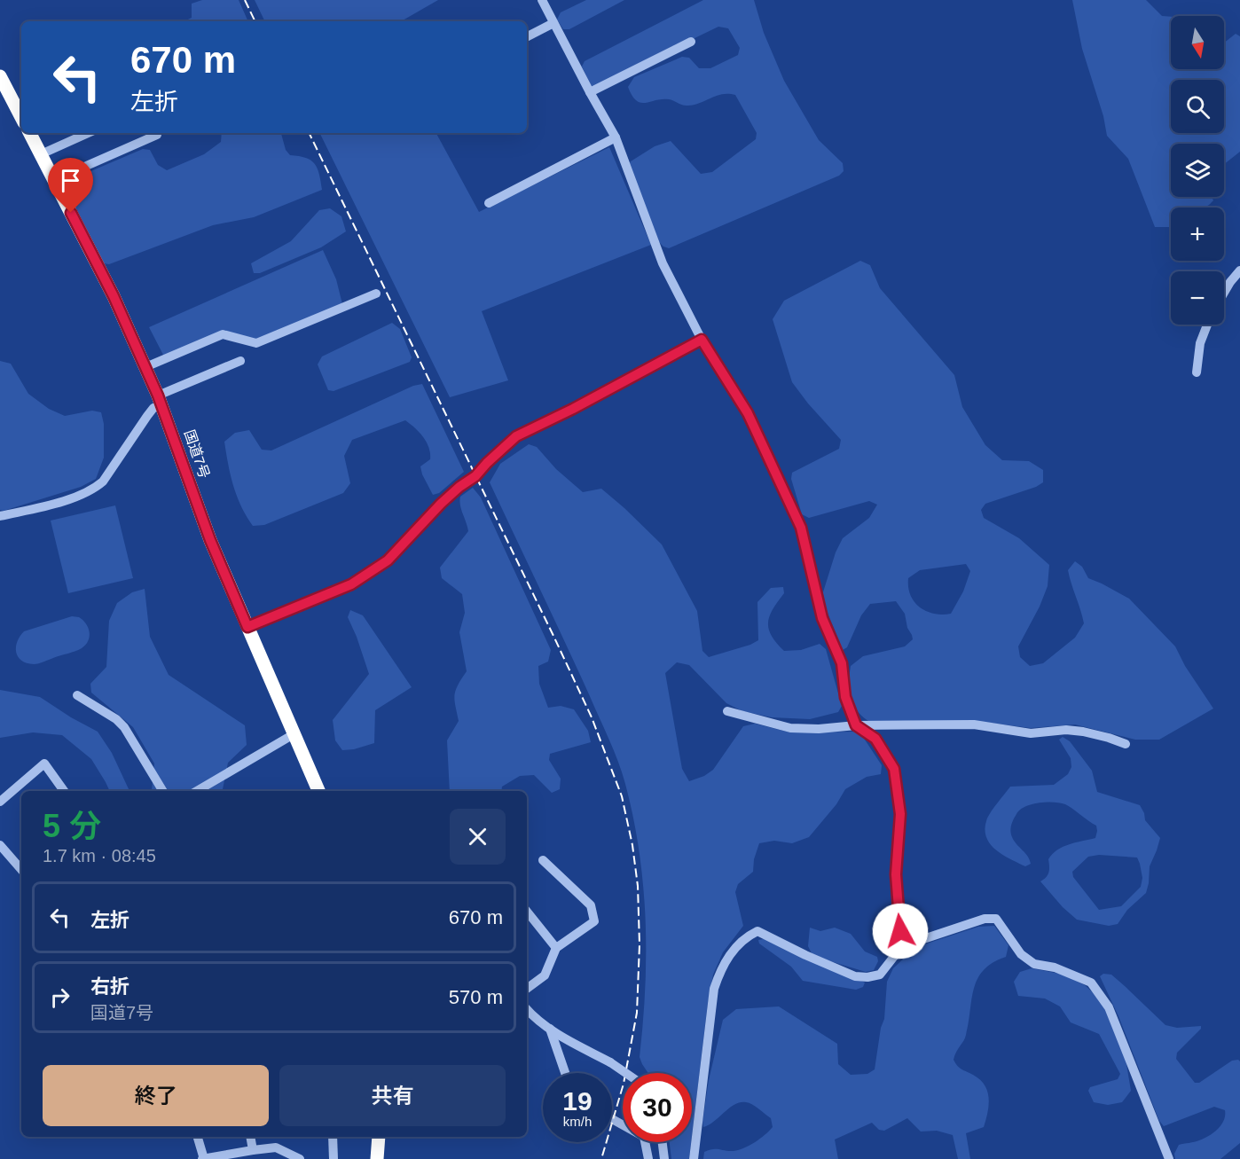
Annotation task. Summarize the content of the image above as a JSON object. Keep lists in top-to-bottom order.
{
  "streets": {
    "highway": ["国道7号"]
  },
  "north": "bottom",
  "page": {
    "map_buttons": ["+", "−"],
    "turn": ["670 m", "左折"],
    "heading": ["5 分", "1.7 km · 08:45"],
    "list": [
      {
        "name": "左折",
        "value": "670 m"
      },
      {
        "name": "右折",
        "note": "国道7号",
        "value": "570 m"
      }
    ],
    "buttons": ["終了", "共有"],
    "speed": "19 km/h",
    "limit": "30"
  }
}
